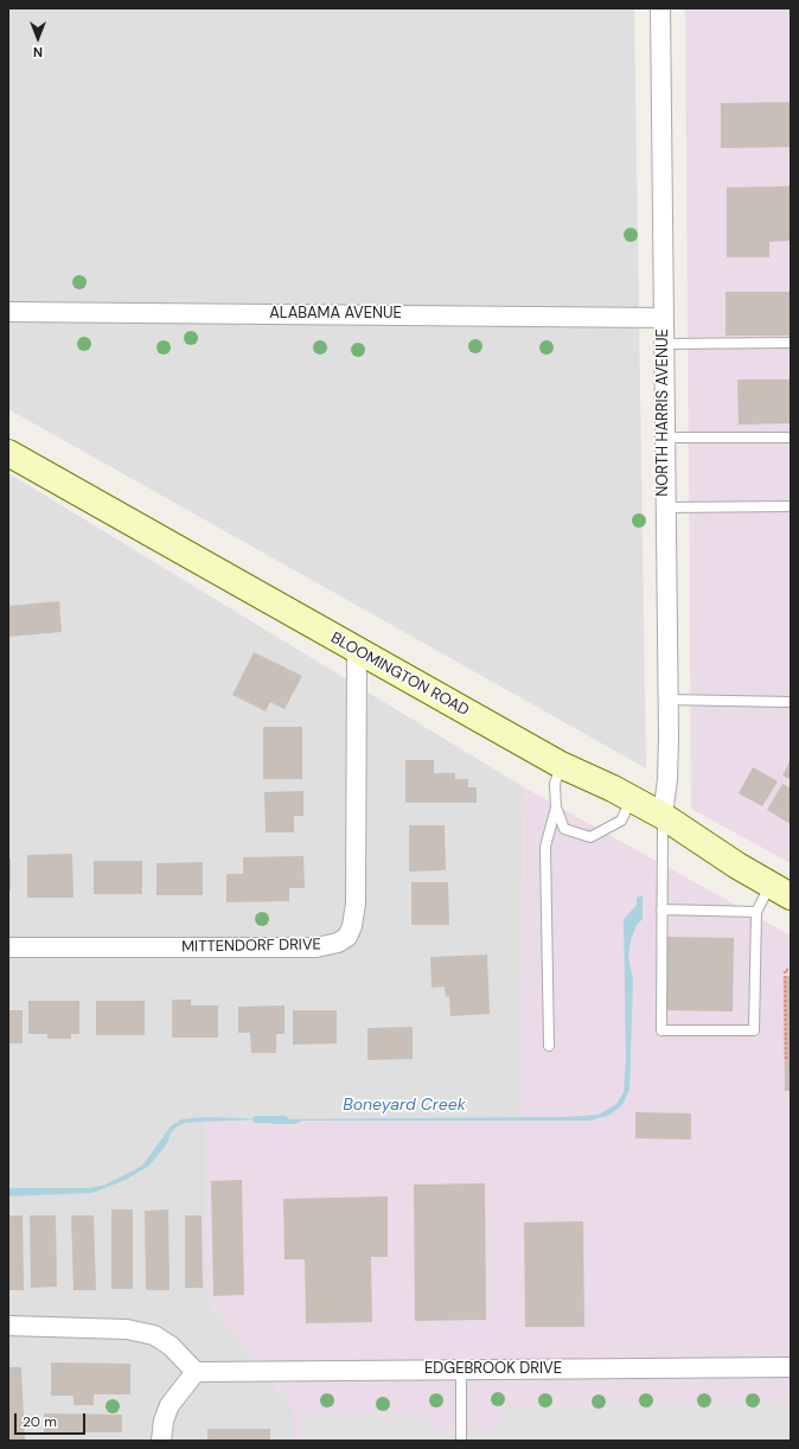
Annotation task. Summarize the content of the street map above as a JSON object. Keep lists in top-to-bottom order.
{
  "streets": {
    "main road": ["BLOOMINGTON ROAD"],
    "street": [
      "ALABAMA AVENUE",
      "NORTH HARRIS AVENUE",
      "MITTENDORF DRIVE",
      "EDGEBROOK DRIVE"
    ]
  },
  "crossings": [
    ["ALABAMA AVENUE", "NORTH HARRIS AVENUE"],
    ["NORTH HARRIS AVENUE", "BLOOMINGTON ROAD"],
    ["BLOOMINGTON ROAD", "MITTENDORF DRIVE"]
  ],
  "water": ["Boneyard Creek"],
  "scale_bar": "20 m",
  "north": "bottom"
}
